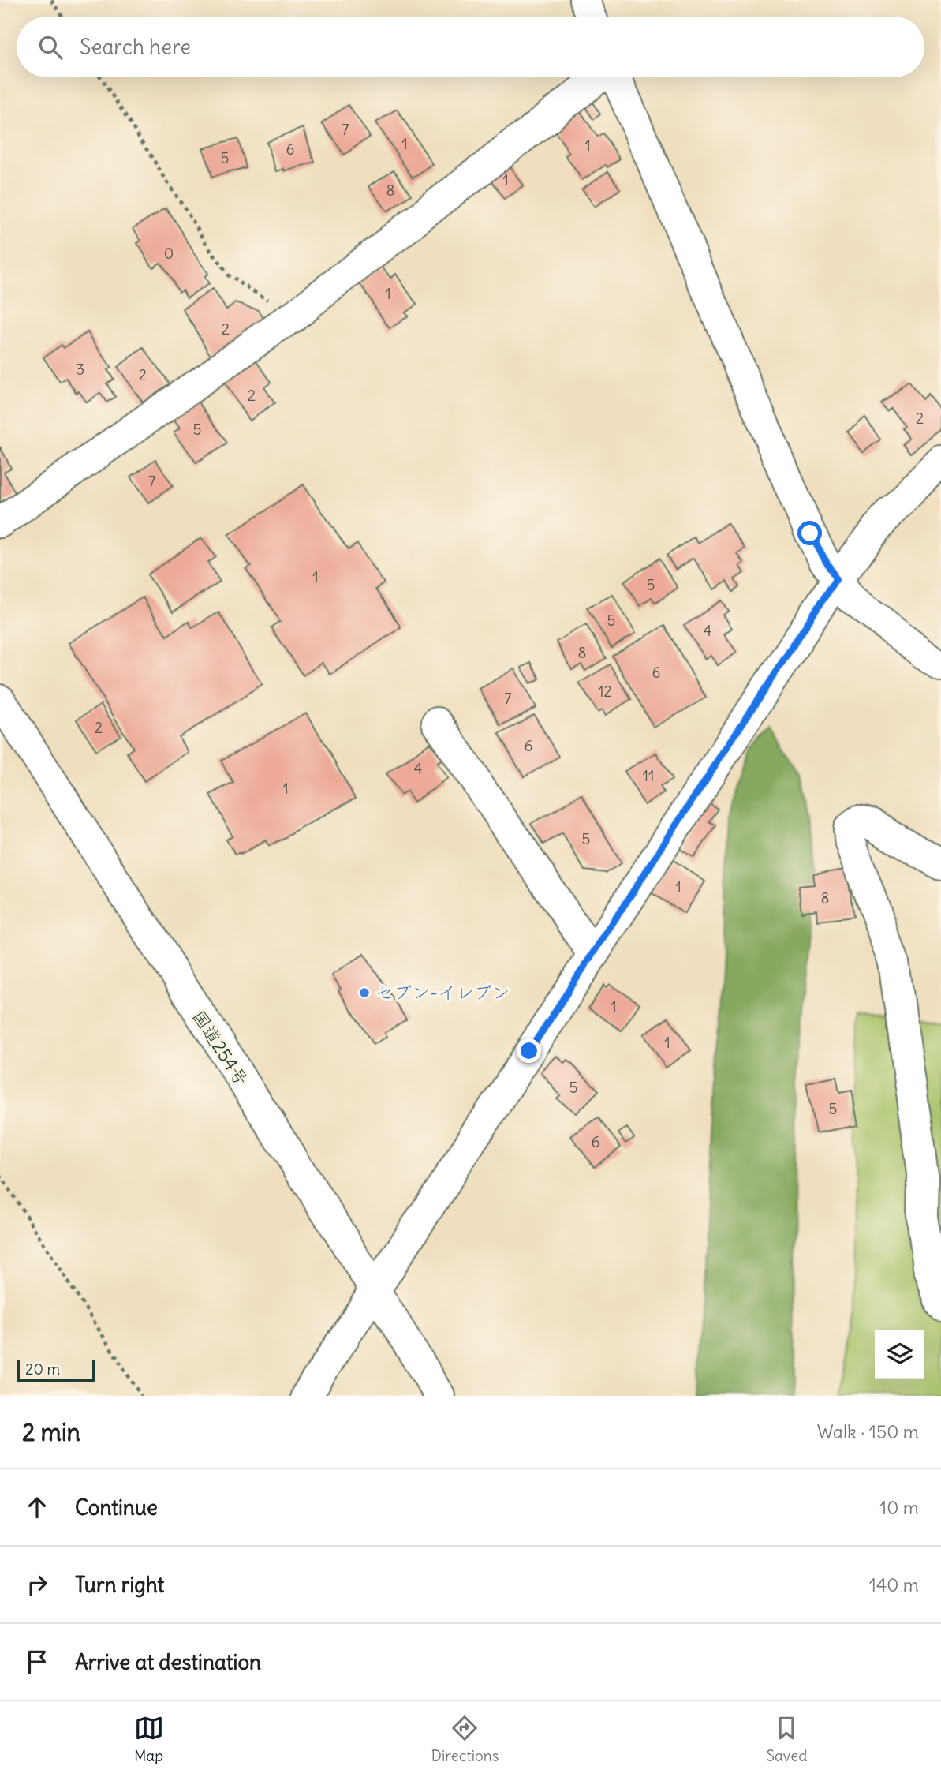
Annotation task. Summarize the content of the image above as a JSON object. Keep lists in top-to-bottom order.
{
  "streets": {
    "main road": ["国道254号"]
  },
  "places": ["セブン-イレブン"],
  "house_numbers": [
    "7",
    "1",
    "1",
    "6",
    "5",
    "1",
    "8",
    "0",
    "1",
    "2",
    "3",
    "2",
    "2",
    "2",
    "5",
    "7",
    "1",
    "5",
    "5",
    "4",
    "8",
    "6",
    "12",
    "7",
    "2",
    "6",
    "4",
    "11",
    "1",
    "5",
    "1",
    "8",
    "1",
    "1",
    "5",
    "5",
    "6"
  ],
  "scale_bar": "20 m",
  "page": {
    "search": "Search here",
    "scale": "20 m",
    "heading": ["2 min", "Walk · 150 m"],
    "list": [
      ["Continue", "10 m"],
      ["Turn right", "140 m"],
      "Arrive at destination"
    ],
    "nav": ["Map", "Directions", "Saved"]
  }
}
